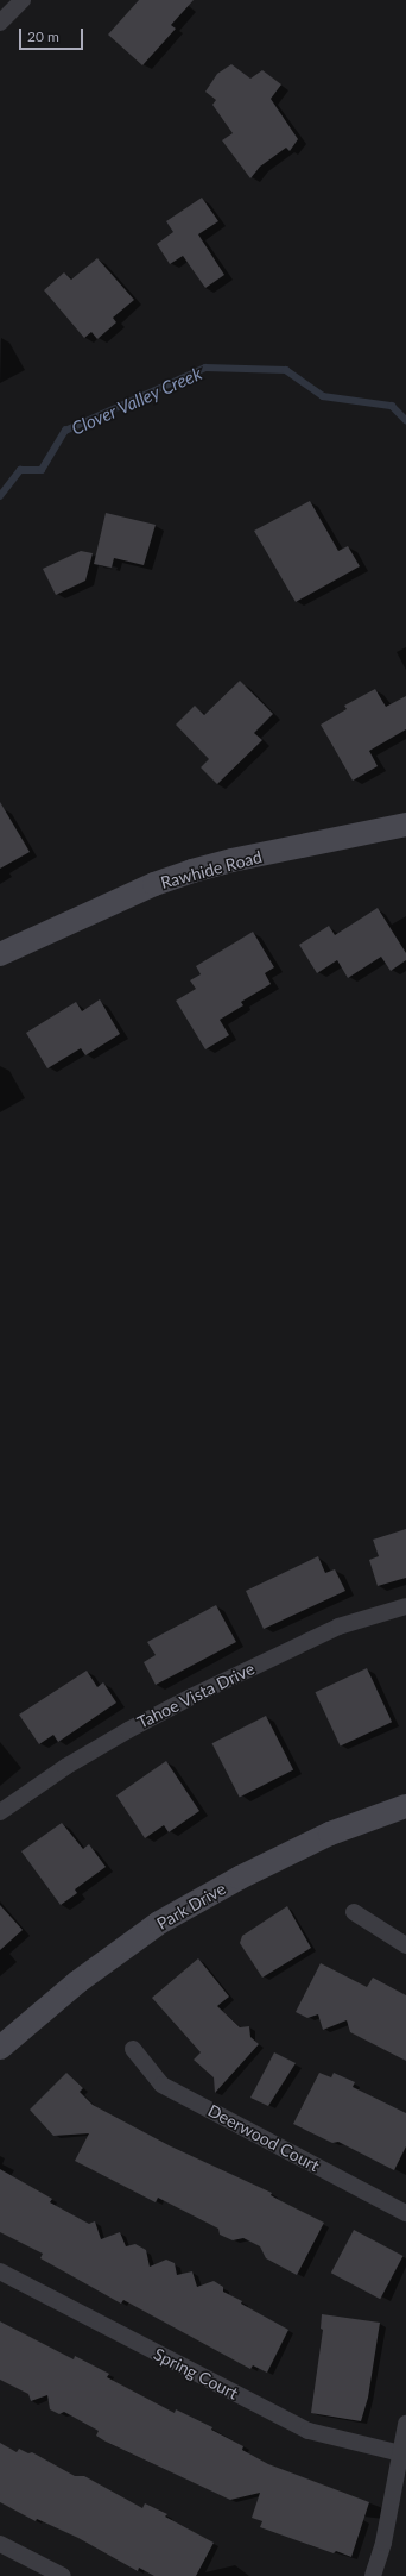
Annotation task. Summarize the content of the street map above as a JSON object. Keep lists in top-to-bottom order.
{
  "streets": {
    "street": [
      "Rawhide Road",
      "Tahoe Vista Drive",
      "Park Drive",
      "Deerwood Court",
      "Spring Court"
    ]
  },
  "water": ["Clover Valley Creek"],
  "scale_bar": "20 m"
}
